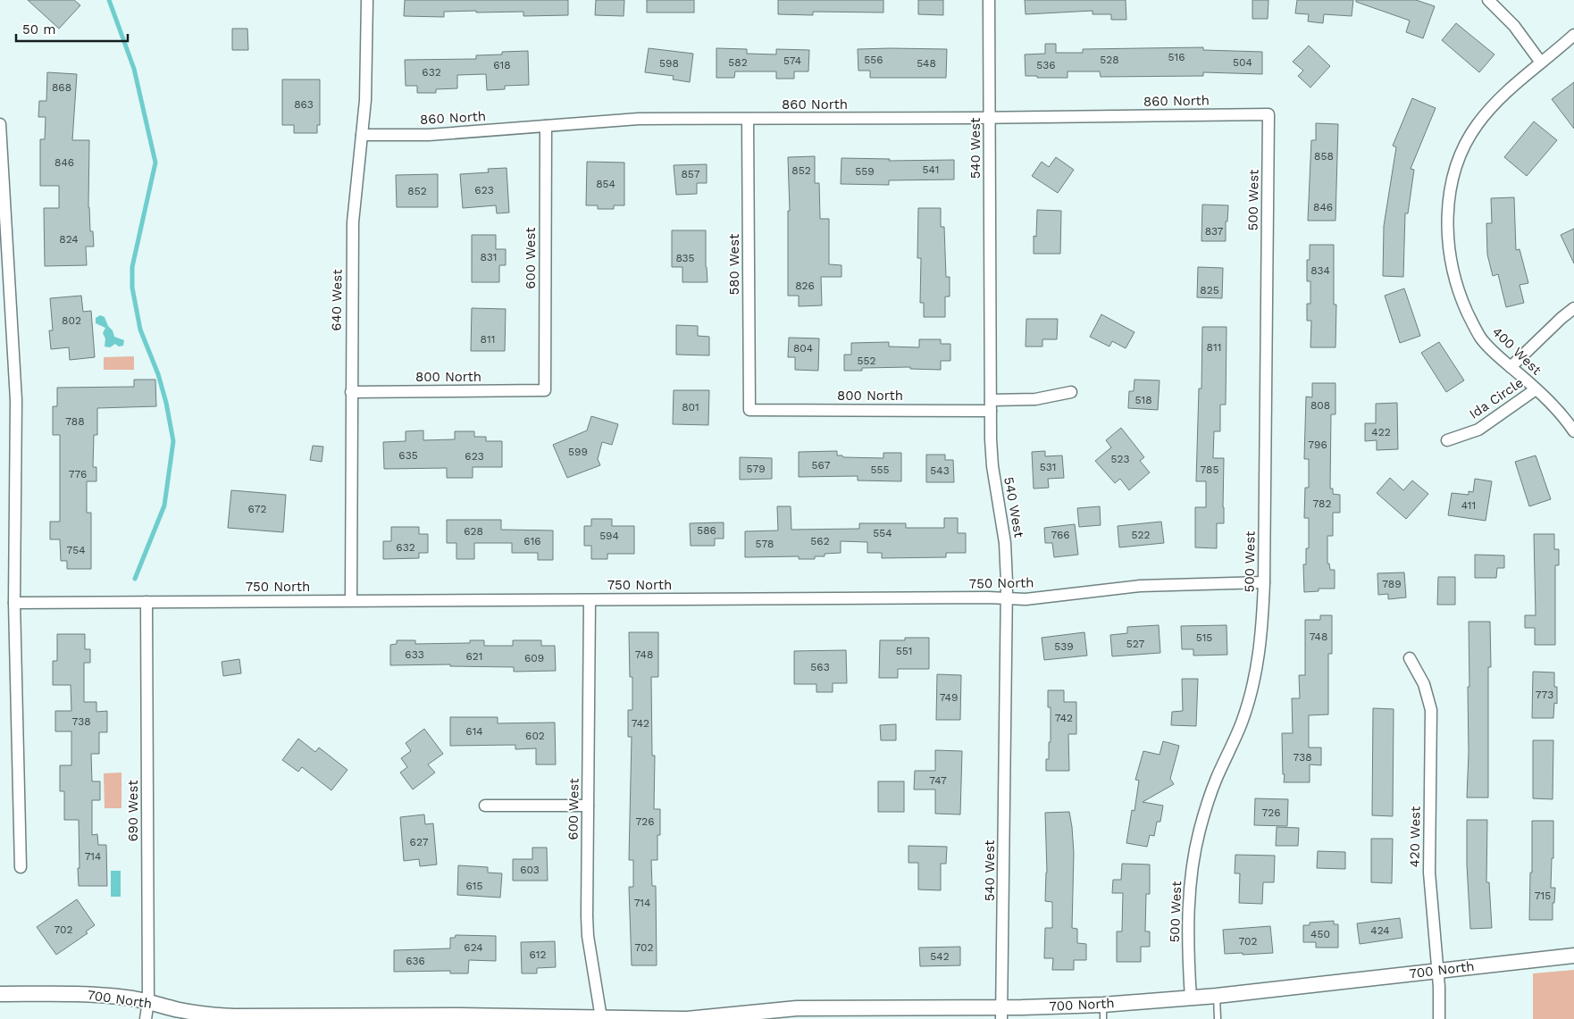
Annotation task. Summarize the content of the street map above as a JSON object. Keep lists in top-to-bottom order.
{
  "streets": {
    "street": [
      "860 North",
      "540 West",
      "500 West",
      "600 West",
      "580 West",
      "640 West",
      "400 West",
      "800 North",
      "Ida Circle",
      "750 North",
      "690 West",
      "420 West",
      "700 North"
    ]
  },
  "crossings": [
    ["860 North", "540 West"],
    ["860 North", "500 West"],
    ["860 North", "600 West"],
    ["860 North", "580 West"],
    ["860 North", "640 West"],
    ["540 West", "800 North"],
    ["540 West", "750 North"],
    ["540 West", "700 North"],
    ["500 West", "750 North"],
    ["500 West", "700 North"],
    ["600 West", "800 North"],
    ["600 West", "750 North"],
    ["600 West", "700 North"],
    ["580 West", "800 North"],
    ["640 West", "800 North"],
    ["640 West", "750 North"],
    ["400 West", "Ida Circle"],
    ["750 North", "690 West"],
    ["690 West", "700 North"],
    ["420 West", "700 North"]
  ],
  "house_numbers": [
    "516",
    "556",
    "528",
    "574",
    "582",
    "504",
    "598",
    "548",
    "618",
    "536",
    "632",
    "868",
    "863",
    "858",
    "846",
    "541",
    "852",
    "559",
    "857",
    "854",
    "623",
    "852",
    "846",
    "837",
    "824",
    "831",
    "835",
    "834",
    "826",
    "825",
    "802",
    "811",
    "811",
    "804",
    "552",
    "518",
    "808",
    "801",
    "788",
    "422",
    "796",
    "599",
    "635",
    "623",
    "523",
    "567",
    "531",
    "579",
    "555",
    "785",
    "543",
    "776",
    "782",
    "411",
    "672",
    "586",
    "628",
    "554",
    "766",
    "522",
    "594",
    "616",
    "562",
    "578",
    "632",
    "754",
    "789",
    "748",
    "515",
    "527",
    "539",
    "551",
    "633",
    "748",
    "621",
    "609",
    "563",
    "773",
    "749",
    "742",
    "738",
    "742",
    "614",
    "602",
    "738",
    "747",
    "726",
    "726",
    "627",
    "714",
    "603",
    "615",
    "715",
    "714",
    "702",
    "424",
    "450",
    "702",
    "624",
    "702",
    "612",
    "542",
    "636"
  ],
  "scale_bar": "50 m"
}
